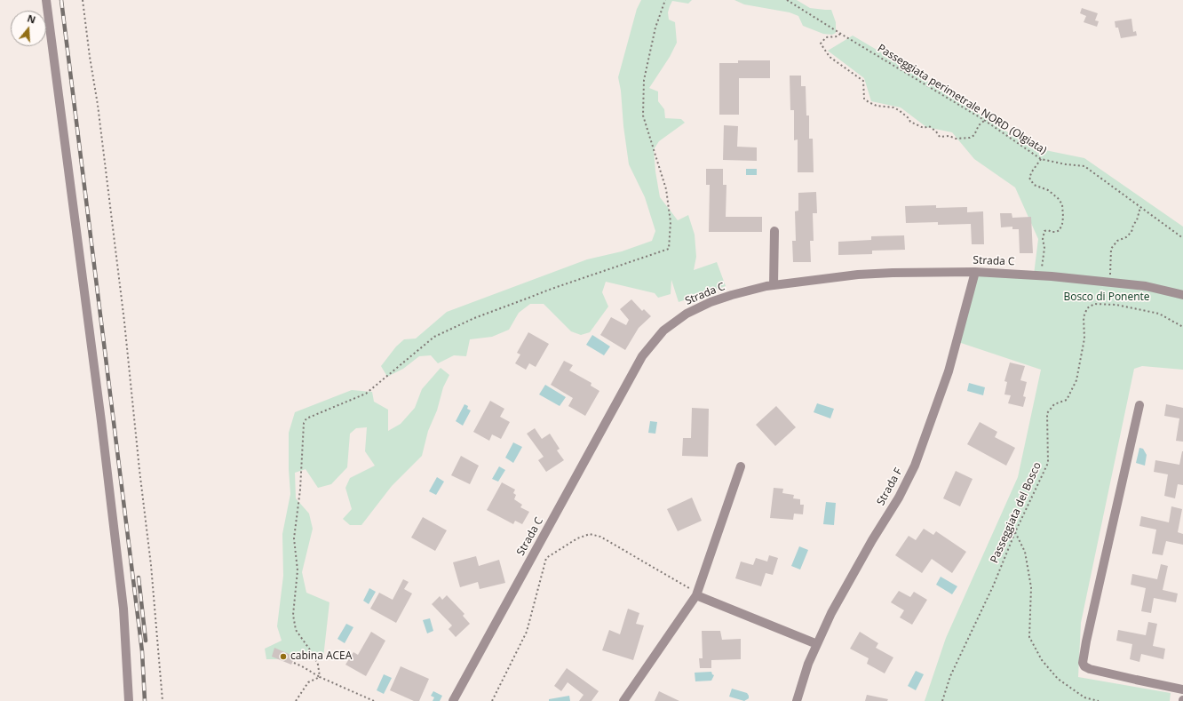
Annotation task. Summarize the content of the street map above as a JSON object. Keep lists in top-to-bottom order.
{
  "streets": {
    "street": ["Strada C", "Strada F"],
    "path": ["Passeggiata perimetrale NORD (Olgiata)", "Passeggiata del Bosco"]
  },
  "crossings": [
    ["Strada C", "Strada F"]
  ],
  "parks": ["Bosco di Ponente"],
  "places": ["cabina ACEA"],
  "north": "top"
}
